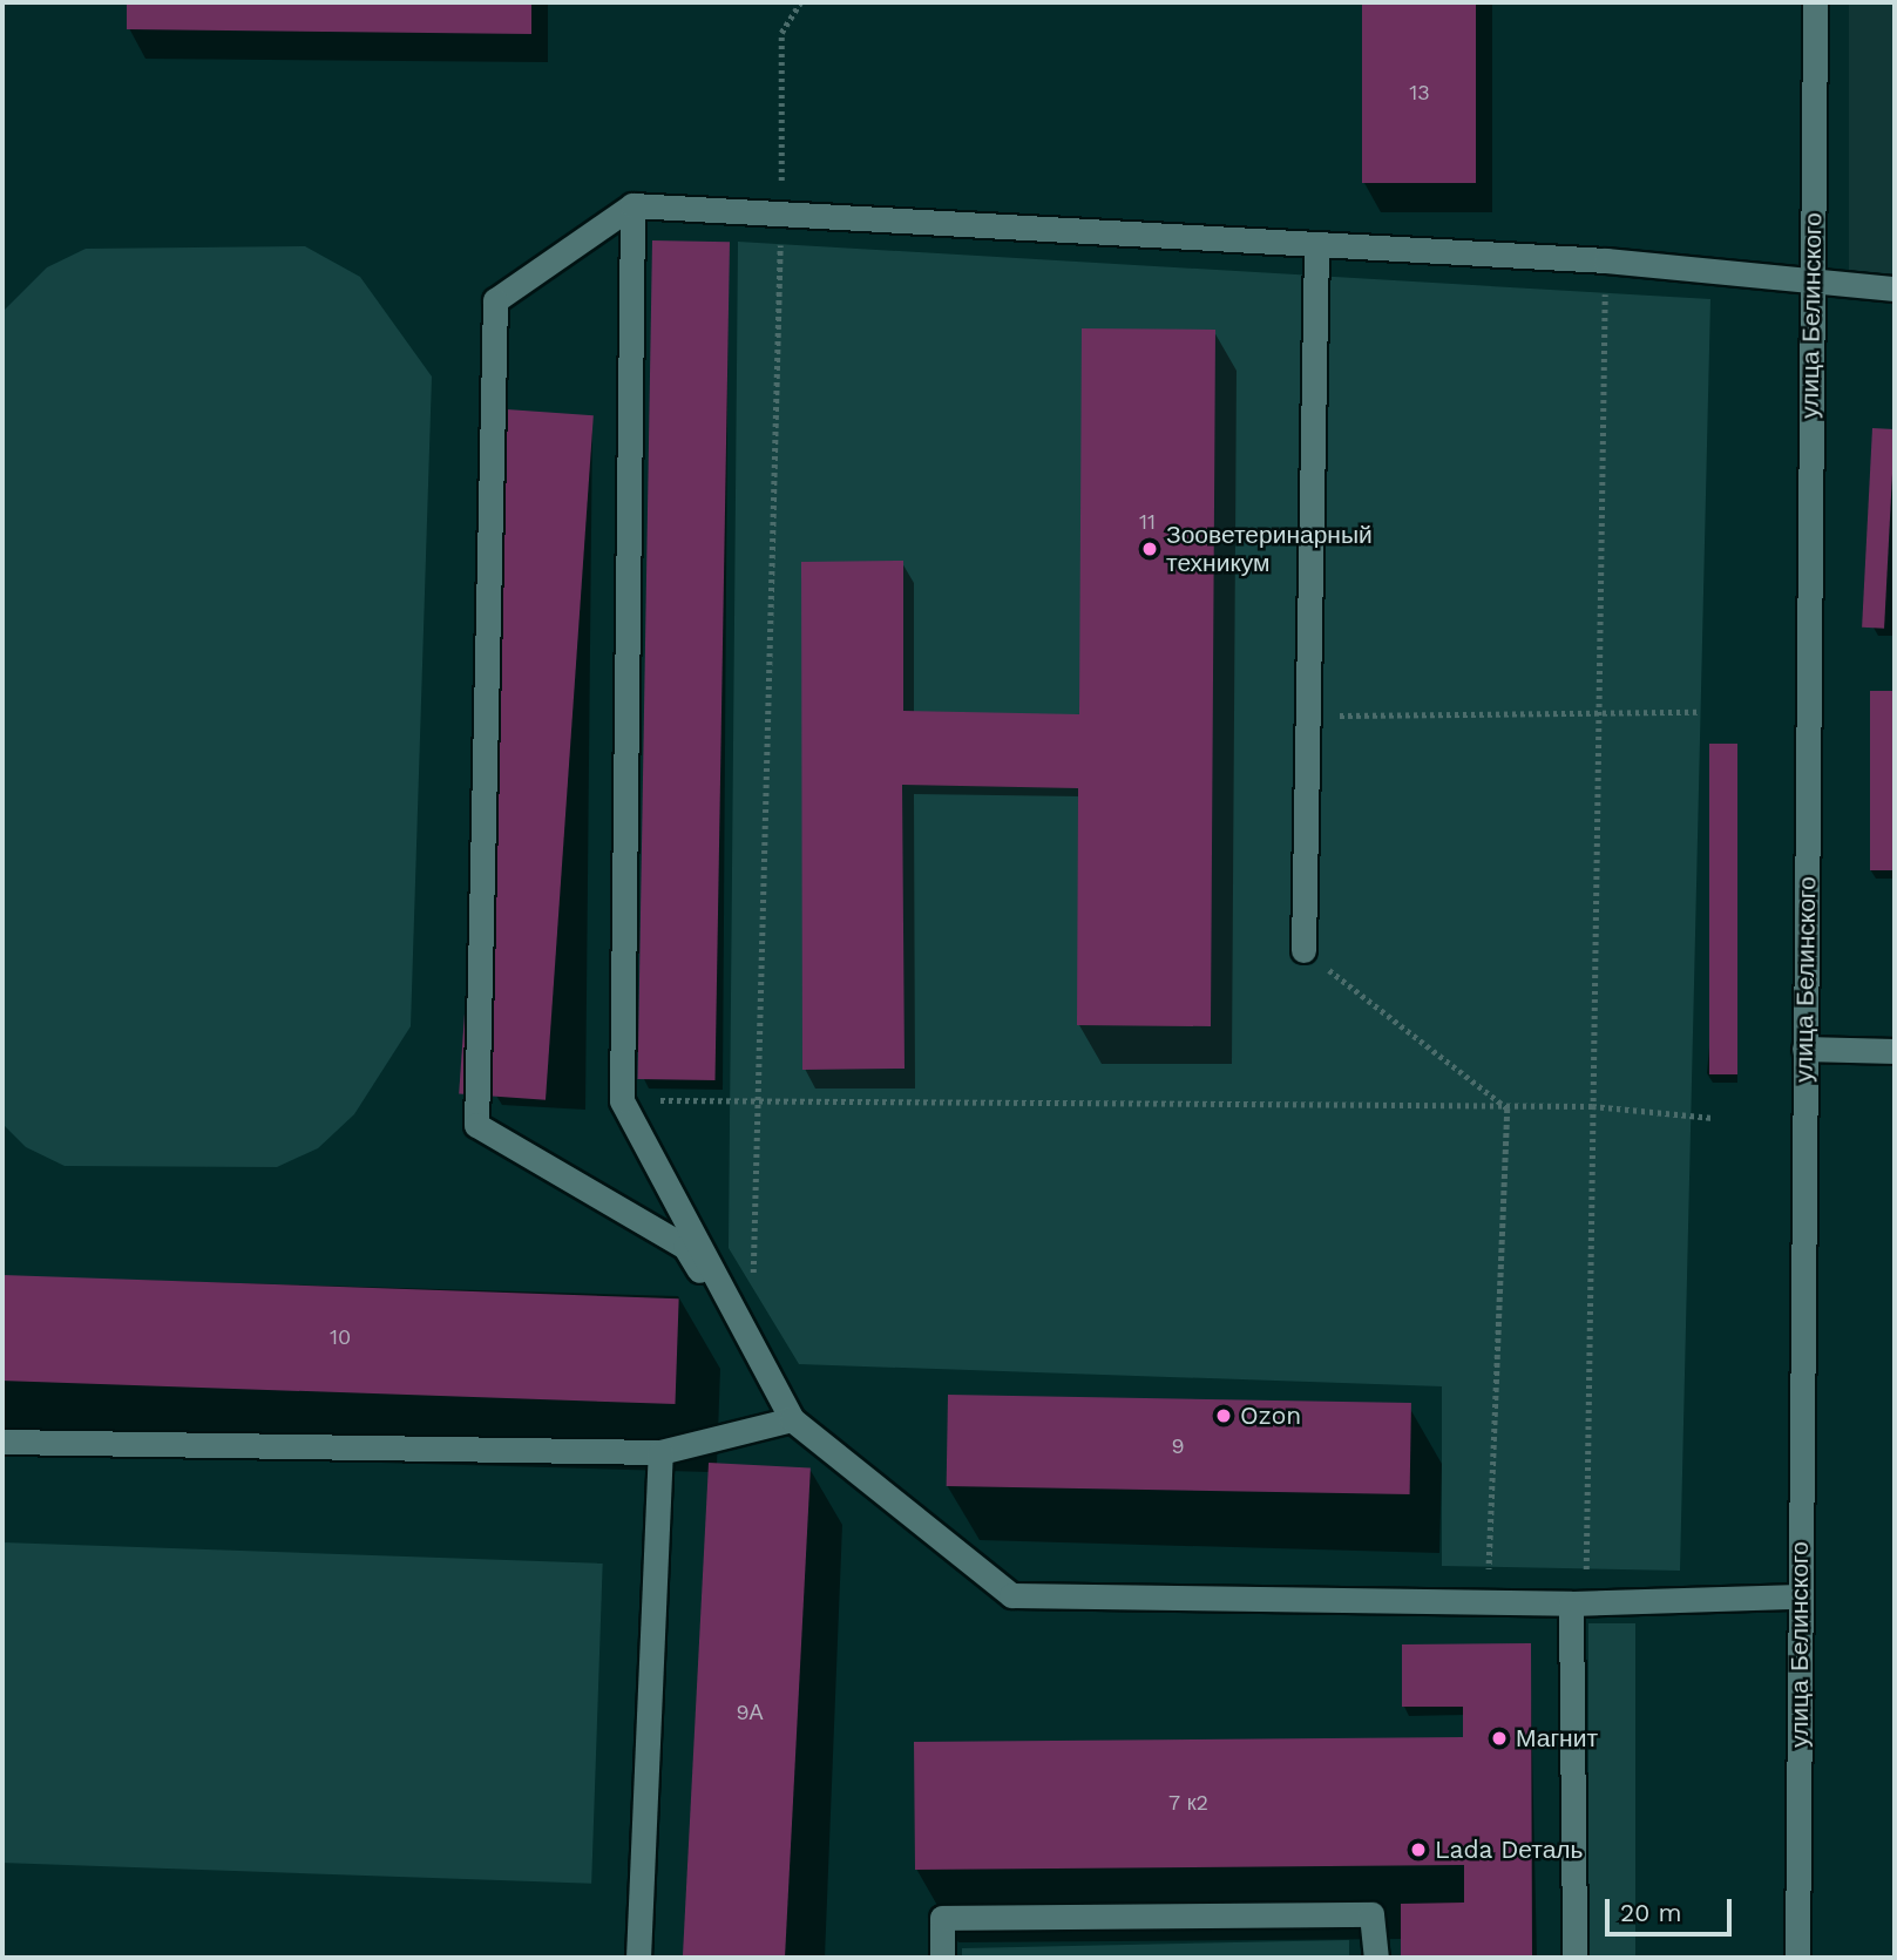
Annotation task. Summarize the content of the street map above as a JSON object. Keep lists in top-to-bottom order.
{
  "streets": {
    "street": ["улица Белинского"]
  },
  "places": [
    "Зооветеринарный техникум",
    "Ozon",
    "Магнит",
    "Lada Dеталь"
  ],
  "house_numbers": [
    "13",
    "11",
    "10",
    "9",
    "9А",
    "7 к2"
  ],
  "scale_bar": "20 m"
}
